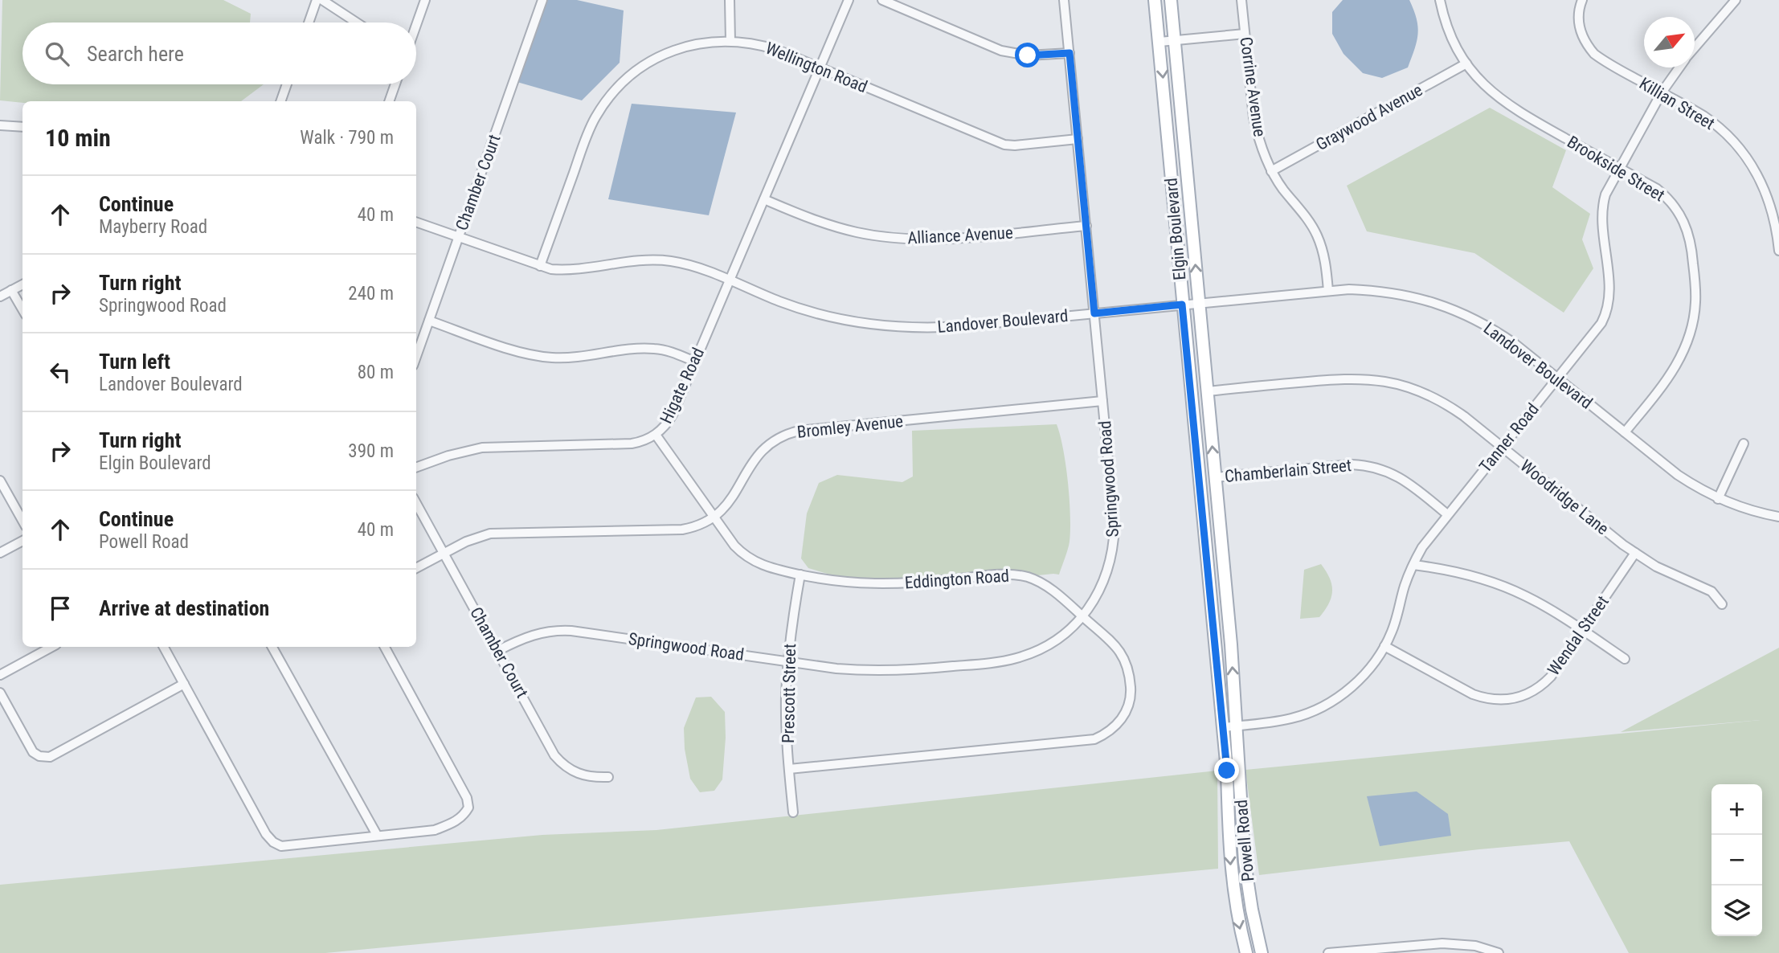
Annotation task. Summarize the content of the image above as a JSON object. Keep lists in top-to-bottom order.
{
  "streets": {
    "main road": ["Elgin Boulevard", "Powell Road"],
    "street": [
      "Wellington Road",
      "Corrine Avenue",
      "Killian Street",
      "Graywood Avenue",
      "Brookside Street",
      "Chamber Court",
      "Alliance Avenue",
      "Landover Boulevard",
      "Higate Road",
      "Bromley Avenue",
      "Tanner Road",
      "Chamberlain Street",
      "Springwood Road",
      "Woodridge Lane",
      "Eddington Road",
      "Wendal Street",
      "Prescott Street"
    ]
  },
  "crossings": [
    ["Wellington Road", "Landover Boulevard"],
    ["Wellington Road", "Springwood Road"],
    ["Corrine Avenue", "Graywood Avenue"],
    ["Corrine Avenue", "Landover Boulevard"],
    ["Killian Street", "Tanner Road"],
    ["Graywood Avenue", "Brookside Street"],
    ["Brookside Street", "Landover Boulevard"],
    ["Brookside Street", "Tanner Road"],
    ["Chamber Court", "Landover Boulevard"],
    ["Chamber Court", "Bromley Avenue"],
    ["Chamber Court", "Springwood Road"],
    ["Elgin Boulevard", "Landover Boulevard"],
    ["Elgin Boulevard", "Tanner Road"],
    ["Elgin Boulevard", "Chamberlain Street"],
    ["Elgin Boulevard", "Woodridge Lane"],
    ["Elgin Boulevard", "Powell Road"],
    ["Alliance Avenue", "Higate Road"],
    ["Alliance Avenue", "Springwood Road"],
    ["Landover Boulevard", "Higate Road"],
    ["Landover Boulevard", "Tanner Road"],
    ["Landover Boulevard", "Springwood Road"],
    ["Higate Road", "Eddington Road"],
    ["Bromley Avenue", "Springwood Road"],
    ["Bromley Avenue", "Eddington Road"],
    ["Tanner Road", "Chamberlain Street"],
    ["Tanner Road", "Woodridge Lane"],
    ["Tanner Road", "Wendal Street"],
    ["Tanner Road", "Powell Road"],
    ["Springwood Road", "Eddington Road"],
    ["Springwood Road", "Prescott Street"],
    ["Woodridge Lane", "Wendal Street"],
    ["Eddington Road", "Prescott Street"]
  ],
  "north": "top right",
  "page": {
    "search": "Search here",
    "heading": ["10 min", "Walk · 790 m"],
    "list": [
      ["Continue", "Mayberry Road", "40 m"],
      ["Turn right", "Springwood Road", "240 m"],
      ["Turn left", "Landover Boulevard", "80 m"],
      ["Turn right", "Elgin Boulevard", "390 m"],
      ["Continue", "Powell Road", "40 m"],
      "Arrive at destination"
    ],
    "map_buttons": ["+", "−"]
  }
}
